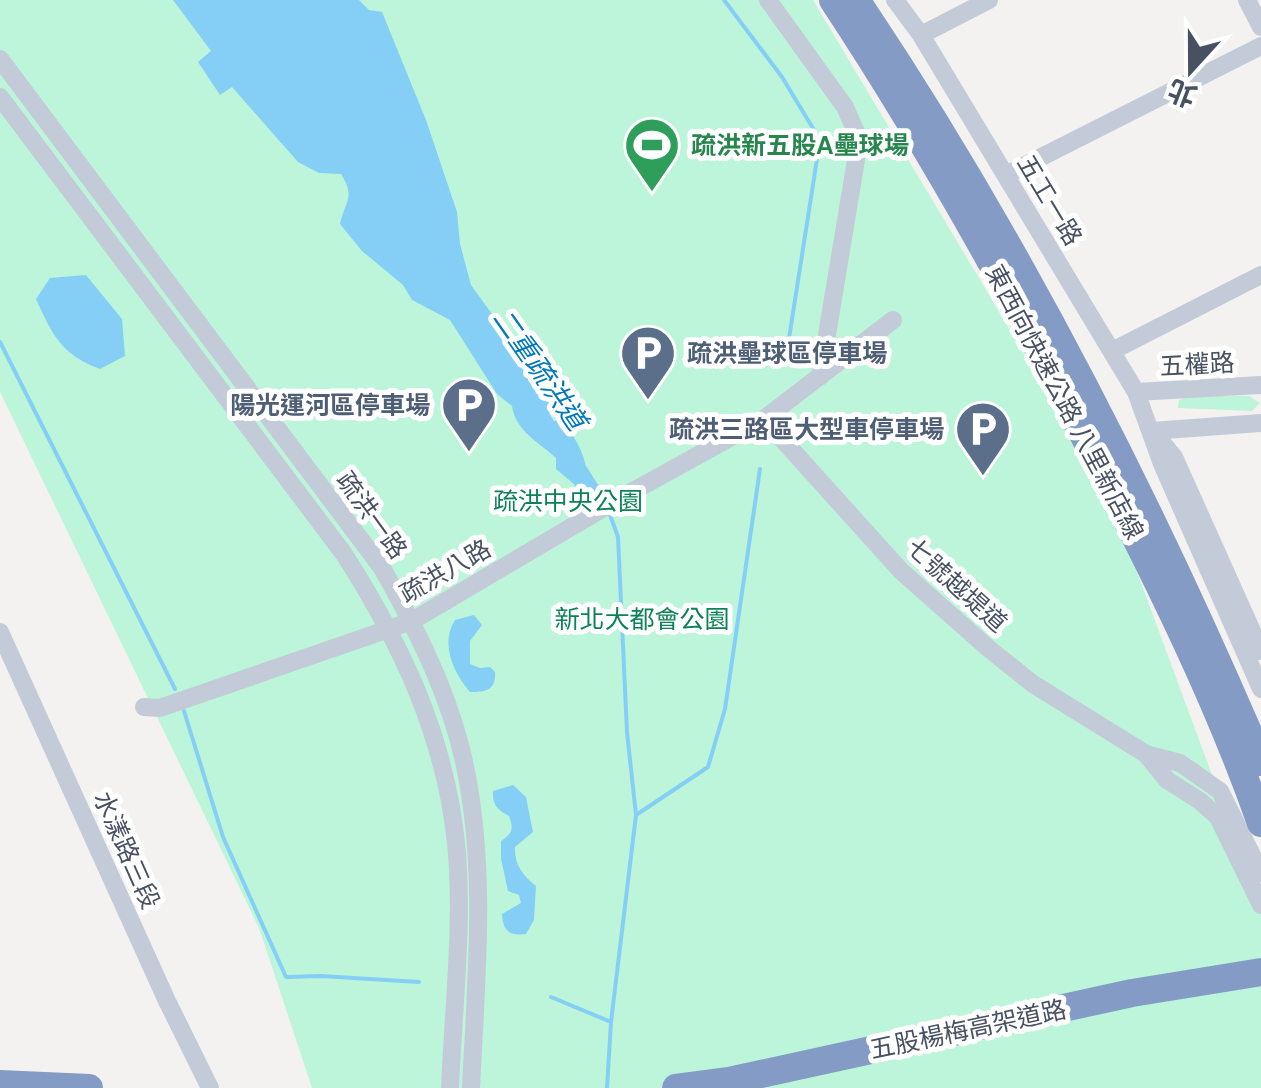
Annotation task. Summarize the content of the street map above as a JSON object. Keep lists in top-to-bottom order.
{
  "streets": {
    "highway": ["東西向快速公路 八里新店線", "五股楊梅高架道路"],
    "street": [
      "五工一路",
      "五權路",
      "疏洪一路",
      "疏洪八路",
      "七號越堤道",
      "水漾路三段"
    ]
  },
  "crossings": [
    ["五工一路", "五權路"],
    ["疏洪一路", "疏洪八路"],
    ["疏洪八路", "七號越堤道"]
  ],
  "water": ["二重疏洪道"],
  "parks": ["疏洪中央公園", "新北大都會公園"],
  "places": {
    "sports": ["疏洪新五股A壘球場"],
    "parking": ["疏洪壘球區停車場", "陽光運河區停車場", "疏洪三路區大型車停車場"]
  },
  "north": "bottom"
}
